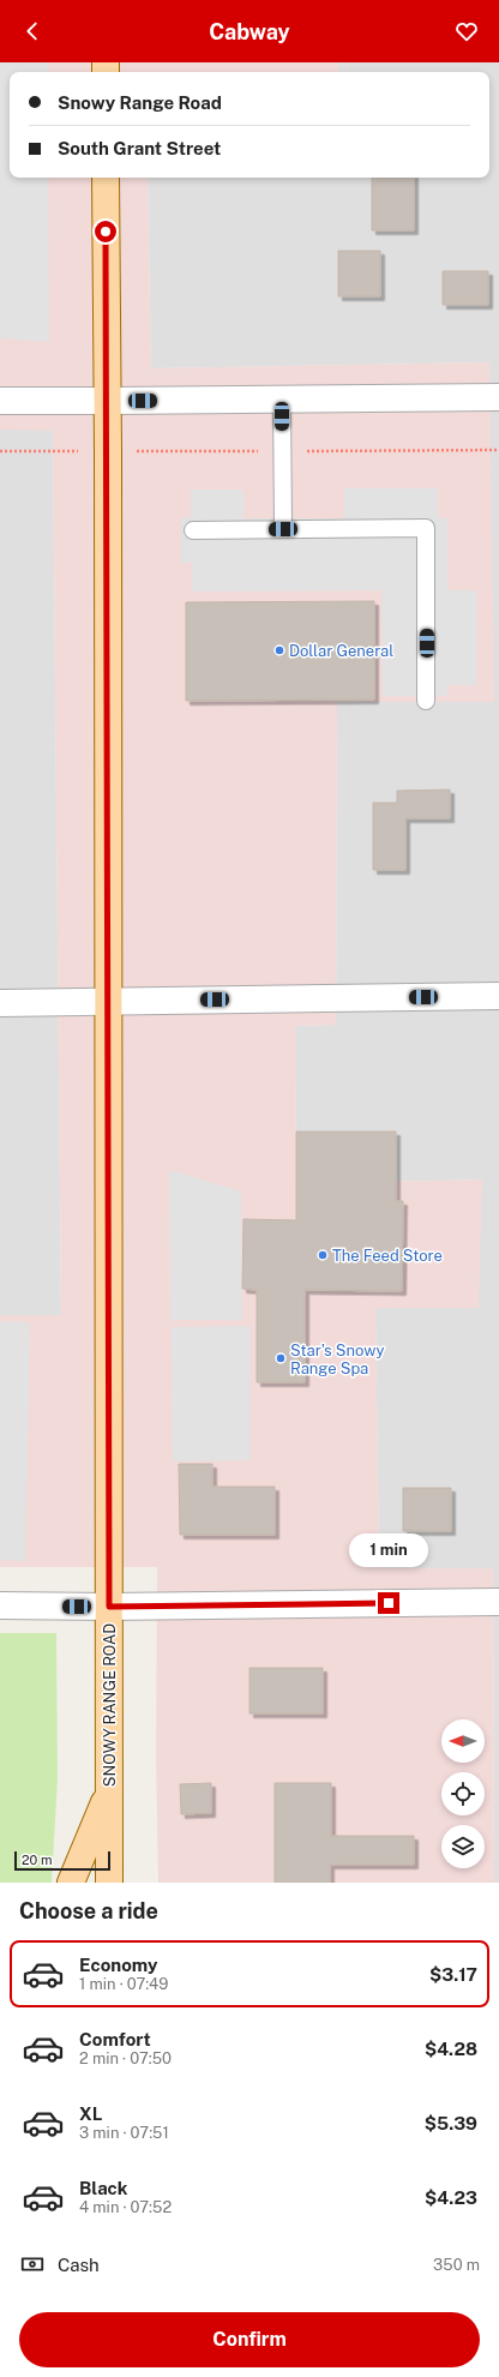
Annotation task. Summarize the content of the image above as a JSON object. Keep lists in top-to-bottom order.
{
  "streets": {
    "main road": ["SNOWY RANGE ROAD"]
  },
  "places": ["Dollar General", "The Feed Store", "Star's Snowy Range Spa"],
  "scale_bar": "20 m",
  "north": "left",
  "page": {
    "header": "Cabway",
    "banner": ["Snowy Range Road", "South Grant Street"],
    "bubble": "1 min",
    "scale": "20 m",
    "heading": "Choose a ride",
    "list": [
      {
        "name": "Economy",
        "note": "1 min · 07:49",
        "value": "$3.17"
      },
      {
        "name": "Comfort",
        "note": "2 min · 07:50",
        "value": "$4.28"
      },
      {
        "name": "XL",
        "note": "3 min · 07:51",
        "value": "$5.39"
      },
      {
        "name": "Black",
        "note": "4 min · 07:52",
        "value": "$4.23"
      }
    ],
    "pay": ["Cash", "350 m"],
    "buttons": "Confirm"
  }
}
